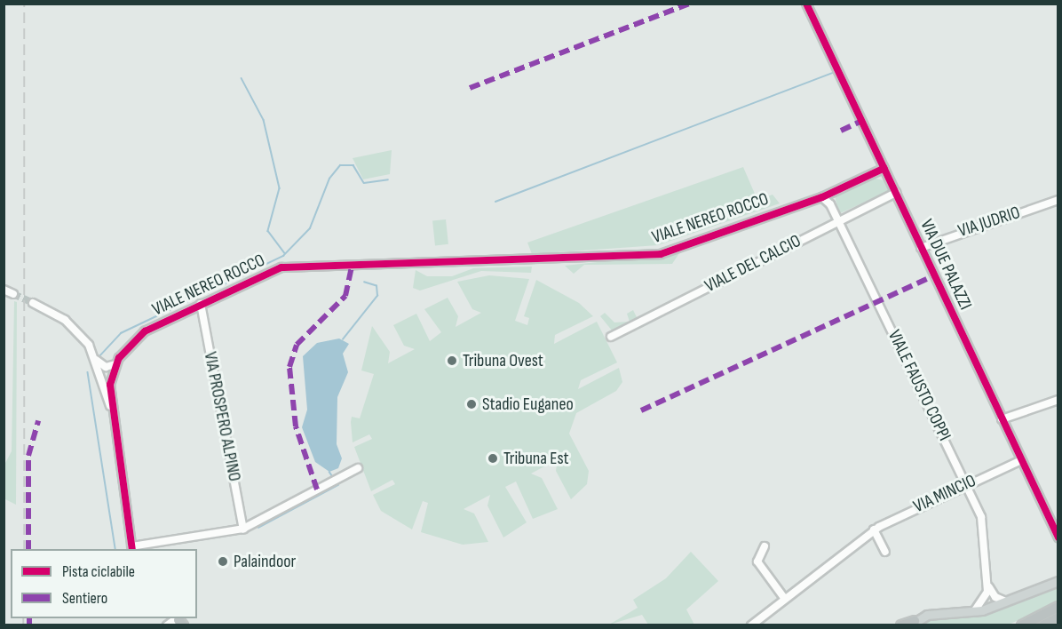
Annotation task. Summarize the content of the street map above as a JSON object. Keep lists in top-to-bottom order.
{
  "streets": {
    "street": [
      "VIALE NEREO ROCCO",
      "VIA JUDRIO",
      "VIALE DEL CALCIO",
      "VIA DUE PALAZZI",
      "VIALE FAUSTO COPPI",
      "VIA PROSPERO ALPINO",
      "VIA MINCIO"
    ]
  },
  "crossings": [
    ["VIALE NEREO ROCCO", "VIA DUE PALAZZI"],
    ["VIALE NEREO ROCCO", "VIALE FAUSTO COPPI"],
    ["VIALE NEREO ROCCO", "VIA PROSPERO ALPINO"],
    ["VIA JUDRIO", "VIA DUE PALAZZI"],
    ["VIALE DEL CALCIO", "VIA DUE PALAZZI"],
    ["VIALE DEL CALCIO", "VIALE FAUSTO COPPI"],
    ["VIALE FAUSTO COPPI", "VIA MINCIO"]
  ],
  "places": [
    "Tribuna Ovest",
    "Stadio Euganeo",
    "Tribuna Est",
    "Palaindoor"
  ],
  "legend": ["Pista ciclabile", "Sentiero"]
}
